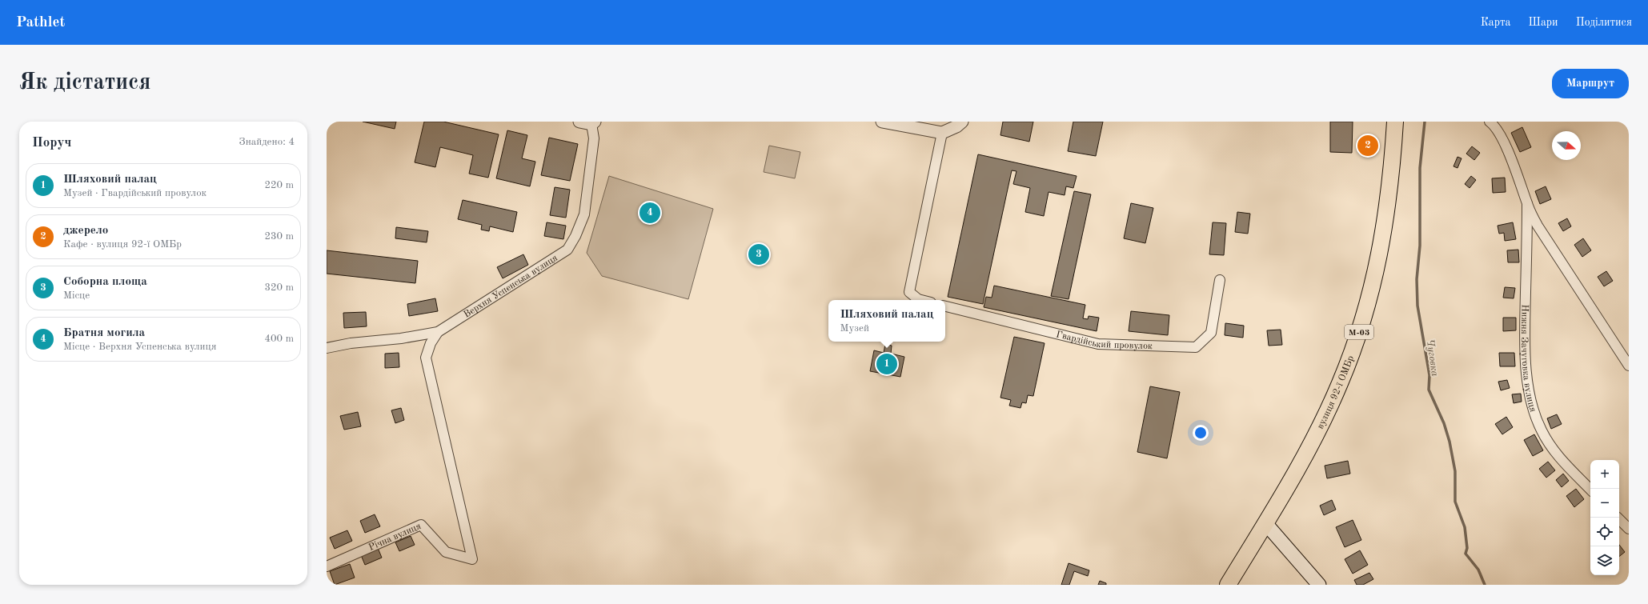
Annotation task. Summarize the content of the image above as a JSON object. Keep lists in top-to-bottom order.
{
  "streets": {
    "highway": ["М-03", "вулиця 92-ї ОМБр"],
    "street": [
      "Верхня Успенська вулиця",
      "Гвардійський провулок",
      "Нижня Зачуговка вулиця",
      "Річна вулиця"
    ]
  },
  "crossings": [
    ["Верхня Успенська вулиця", "Річна вулиця"]
  ],
  "water": ["Чуговка"],
  "north": "right",
  "page": {
    "header": "Pathlet",
    "nav": ["Карта", "Шари", "Поділитися"],
    "buttons": "Маршрут",
    "title": "Як дістатися",
    "heading": ["Поруч", "Знайдено: 4"],
    "pins": [
      "2",
      "4",
      "3",
      "1"
    ],
    "list": [
      {
        "mark": "1",
        "name": "Шляховий палац",
        "note": "Музей · Гвардійський провулок",
        "value": "220 m"
      },
      {
        "mark": "2",
        "name": "джерело",
        "note": "Кафе · вулиця 92-ї ОМБр",
        "value": "230 m"
      },
      {
        "mark": "3",
        "name": "Соборна площа",
        "note": "Місце",
        "value": "320 m"
      },
      {
        "mark": "4",
        "name": "Братня могила",
        "note": "Місце · Верхня Успенська вулиця",
        "value": "400 m"
      }
    ],
    "popup": ["Шляховий палац", "Музей"],
    "map_buttons": ["+", "−"]
  }
}
